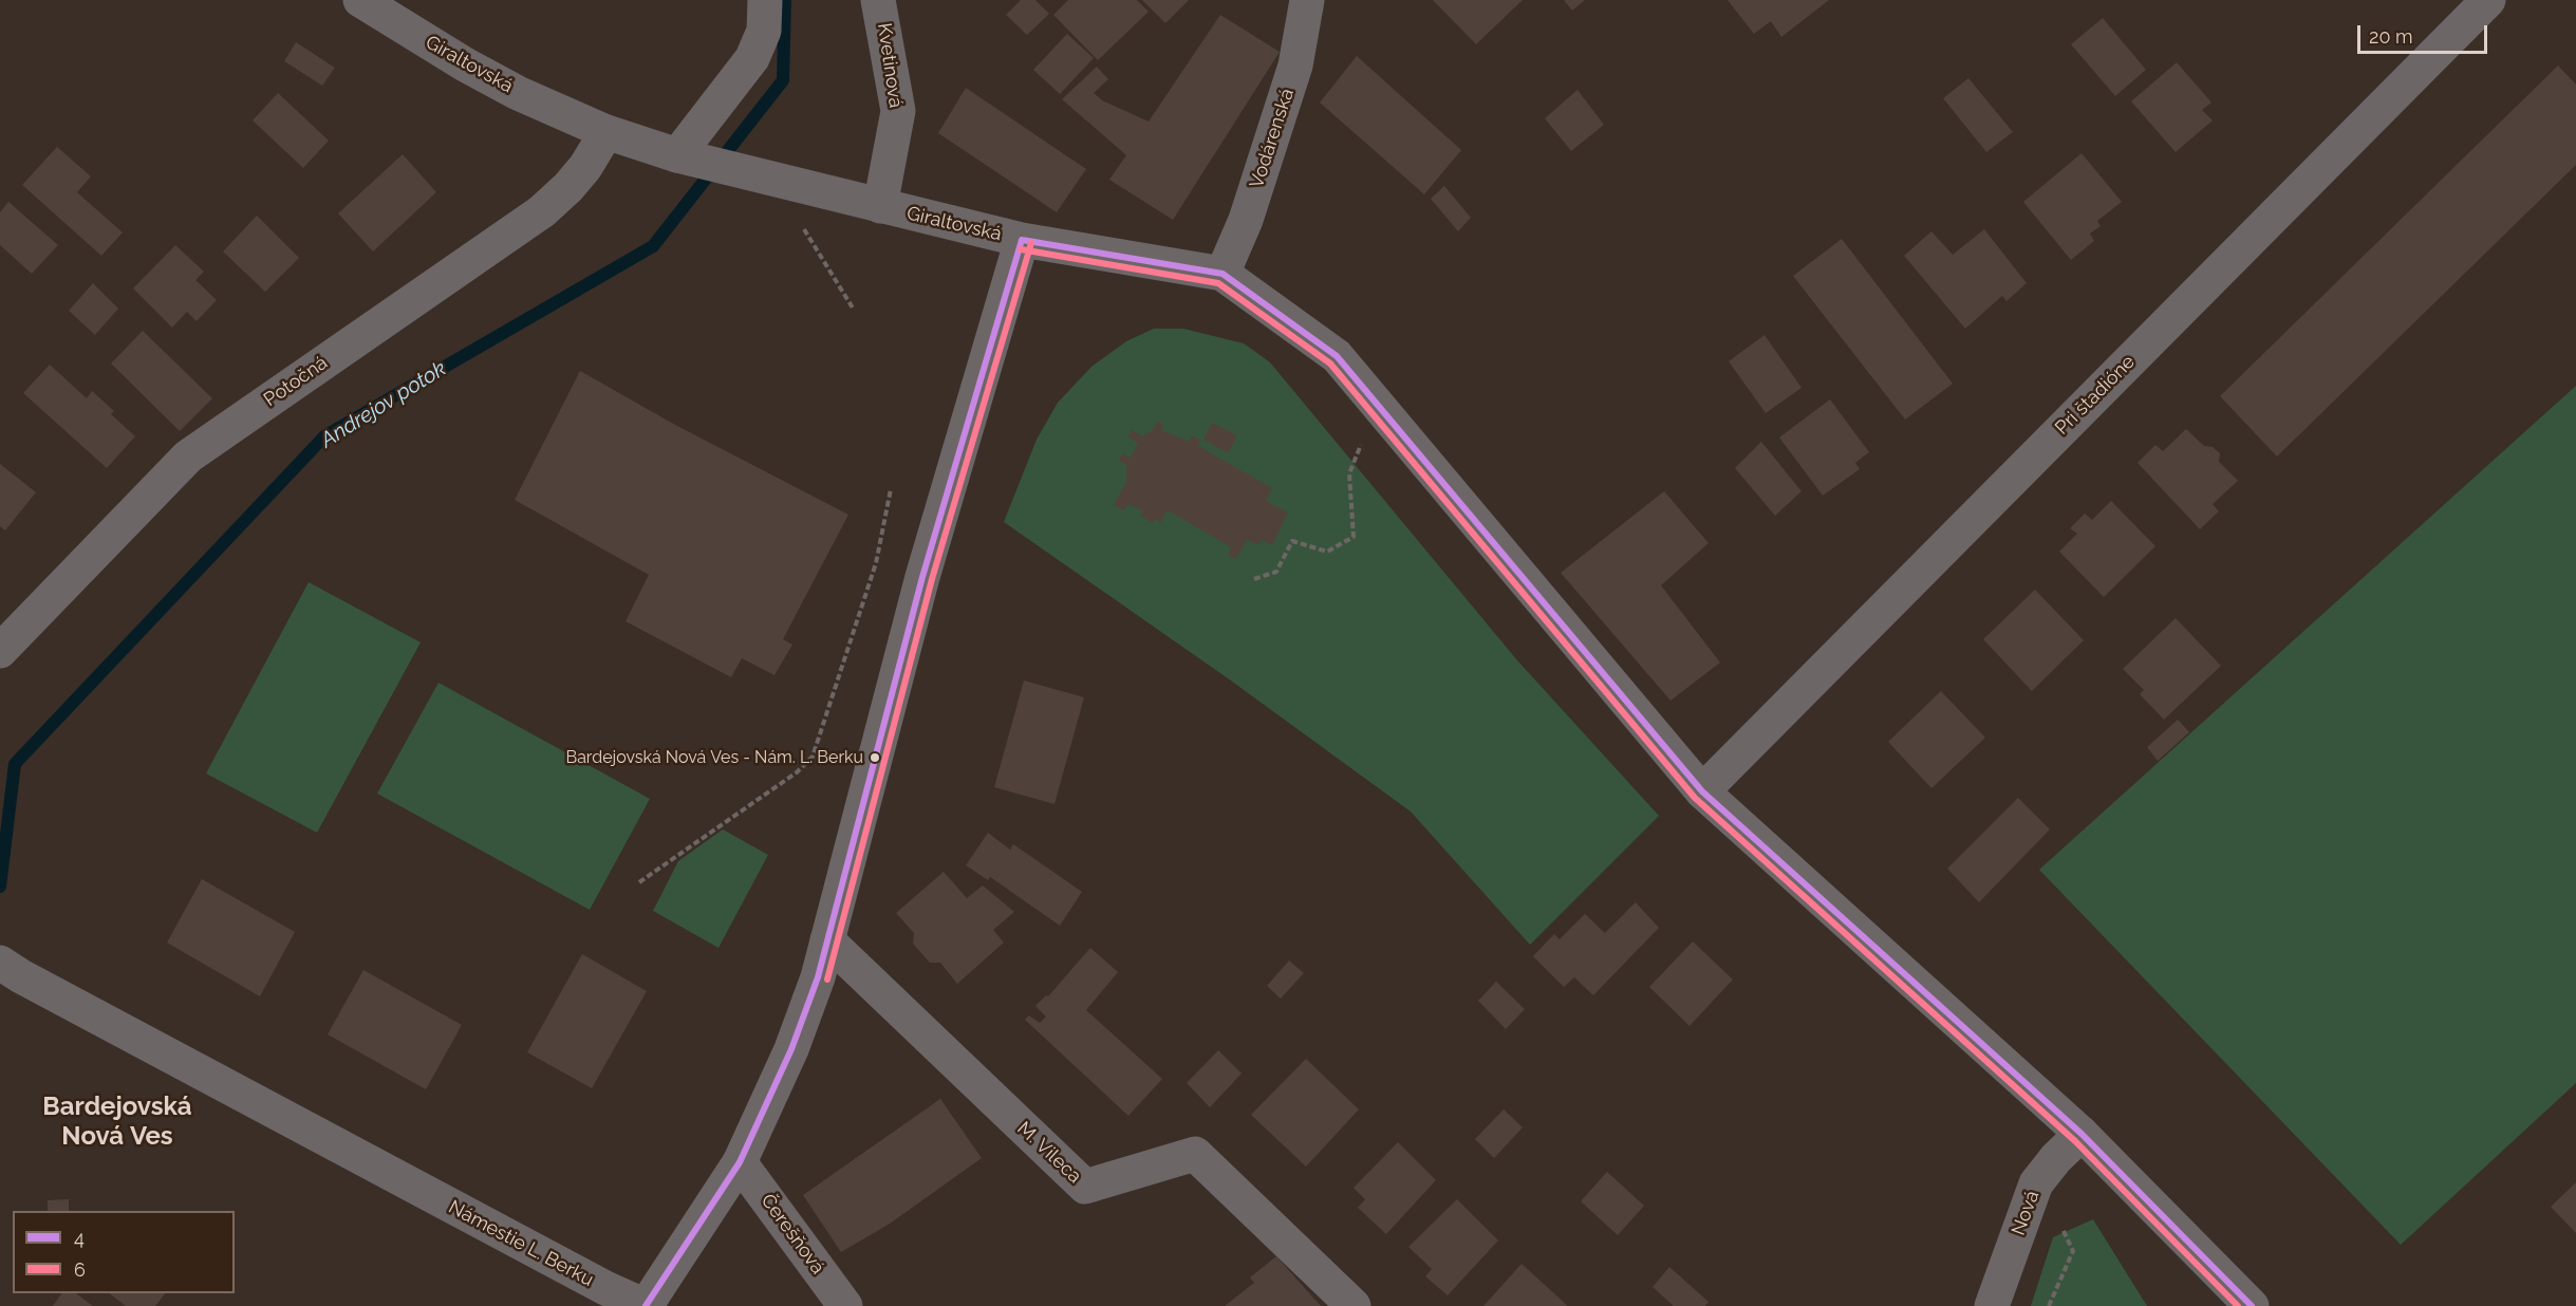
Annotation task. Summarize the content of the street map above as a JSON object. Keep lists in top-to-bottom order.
{
  "streets": {
    "street": [
      "Giraltovská",
      "Kvetinová",
      "Vodárenská",
      "Potočná",
      "Pri štadióne",
      "M. Vileca",
      "Nová",
      "Čerešňová",
      "Námestie L. Berku"
    ]
  },
  "crossings": [
    ["Giraltovská", "Kvetinová"],
    ["Giraltovská", "Vodárenská"],
    ["Giraltovská", "Potočná"],
    ["Giraltovská", "Pri štadióne"],
    ["Giraltovská", "Nová"],
    ["Giraltovská", "Námestie L. Berku"],
    ["M. Vileca", "Námestie L. Berku"],
    ["Čerešňová", "Námestie L. Berku"]
  ],
  "districts": ["Bardejovská Nová Ves"],
  "water": ["Andrejov potok"],
  "places": ["Bardejovská Nová Ves - Nám. L. Berku"],
  "lines": ["transit line 4", "transit line 6"],
  "legend": ["4", "6"],
  "scale_bar": "20 m"
}
